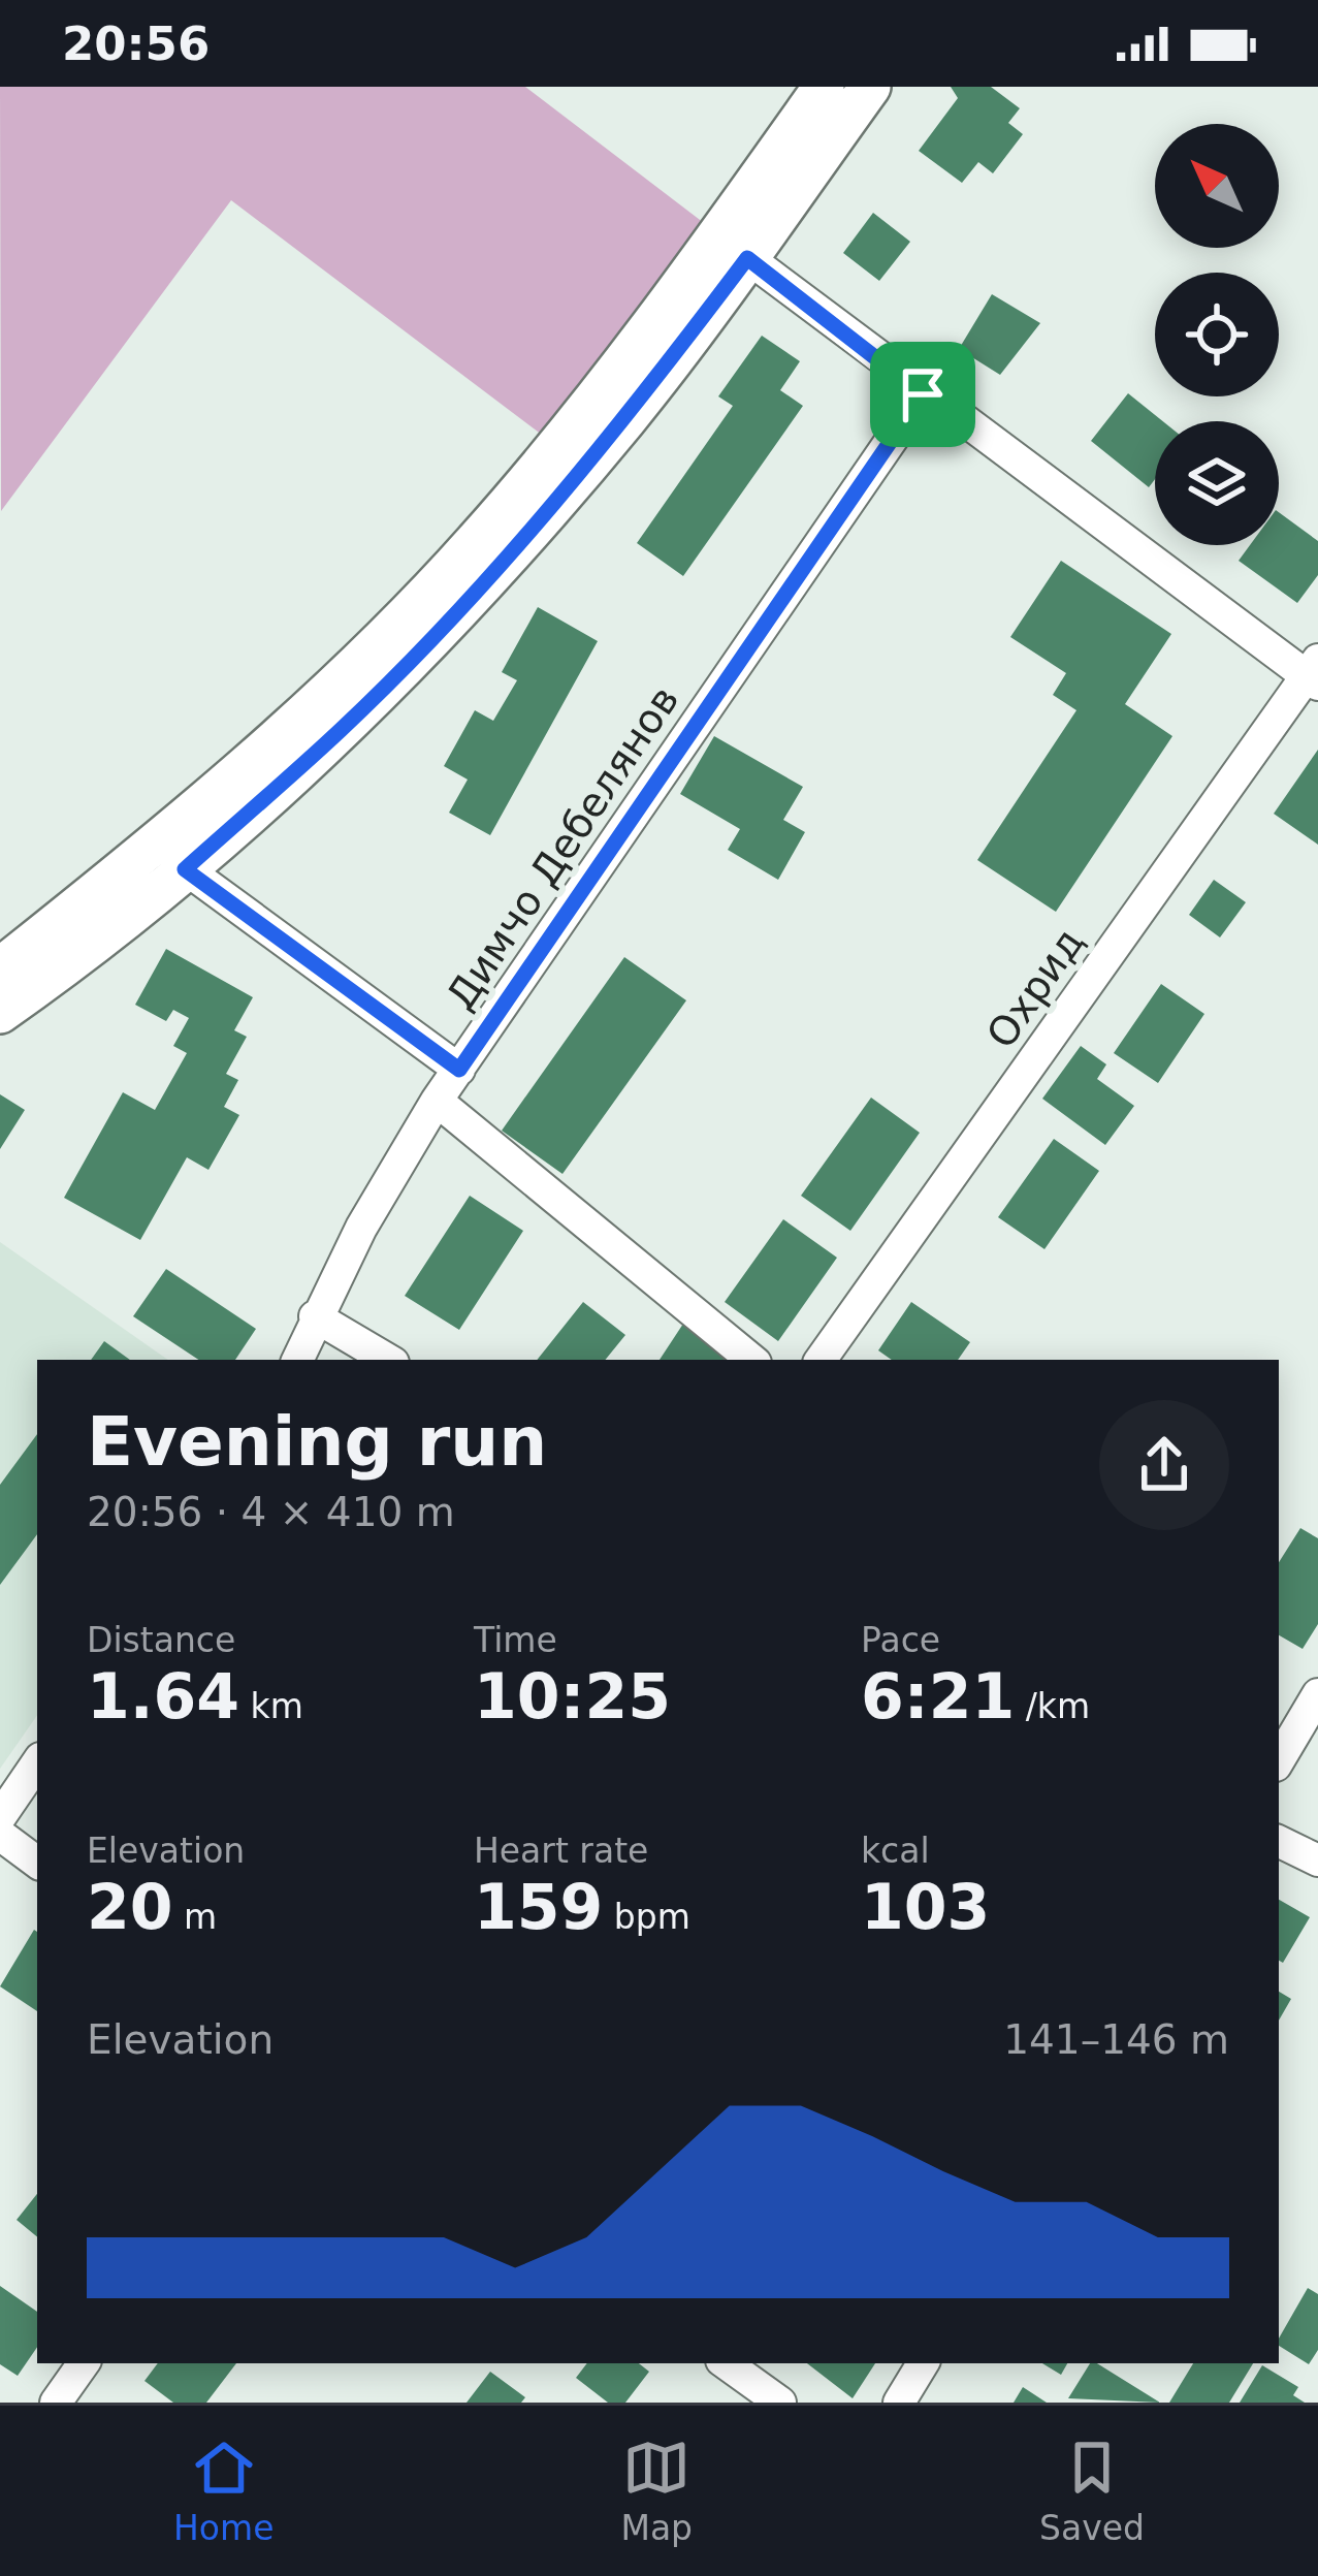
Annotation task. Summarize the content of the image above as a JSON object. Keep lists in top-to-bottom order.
{
  "streets": {
    "street": ["Димчо Дебелянов", "Охрид"]
  },
  "north": "top left",
  "page": {
    "status": "20:56",
    "heading": ["Evening run", "20:56 · 4 × 410 m"],
    "stats": [
      ["Distance", "1.64 km"],
      ["Time", "10:25"],
      ["Pace", "6:21 /km"],
      ["Elevation", "20 m"],
      ["Heart rate", "159 bpm"],
      ["kcal", "103"]
    ],
    "chart": ["Elevation", "141–146 m"],
    "tabs": ["Home", "Map", "Saved"]
  }
}
